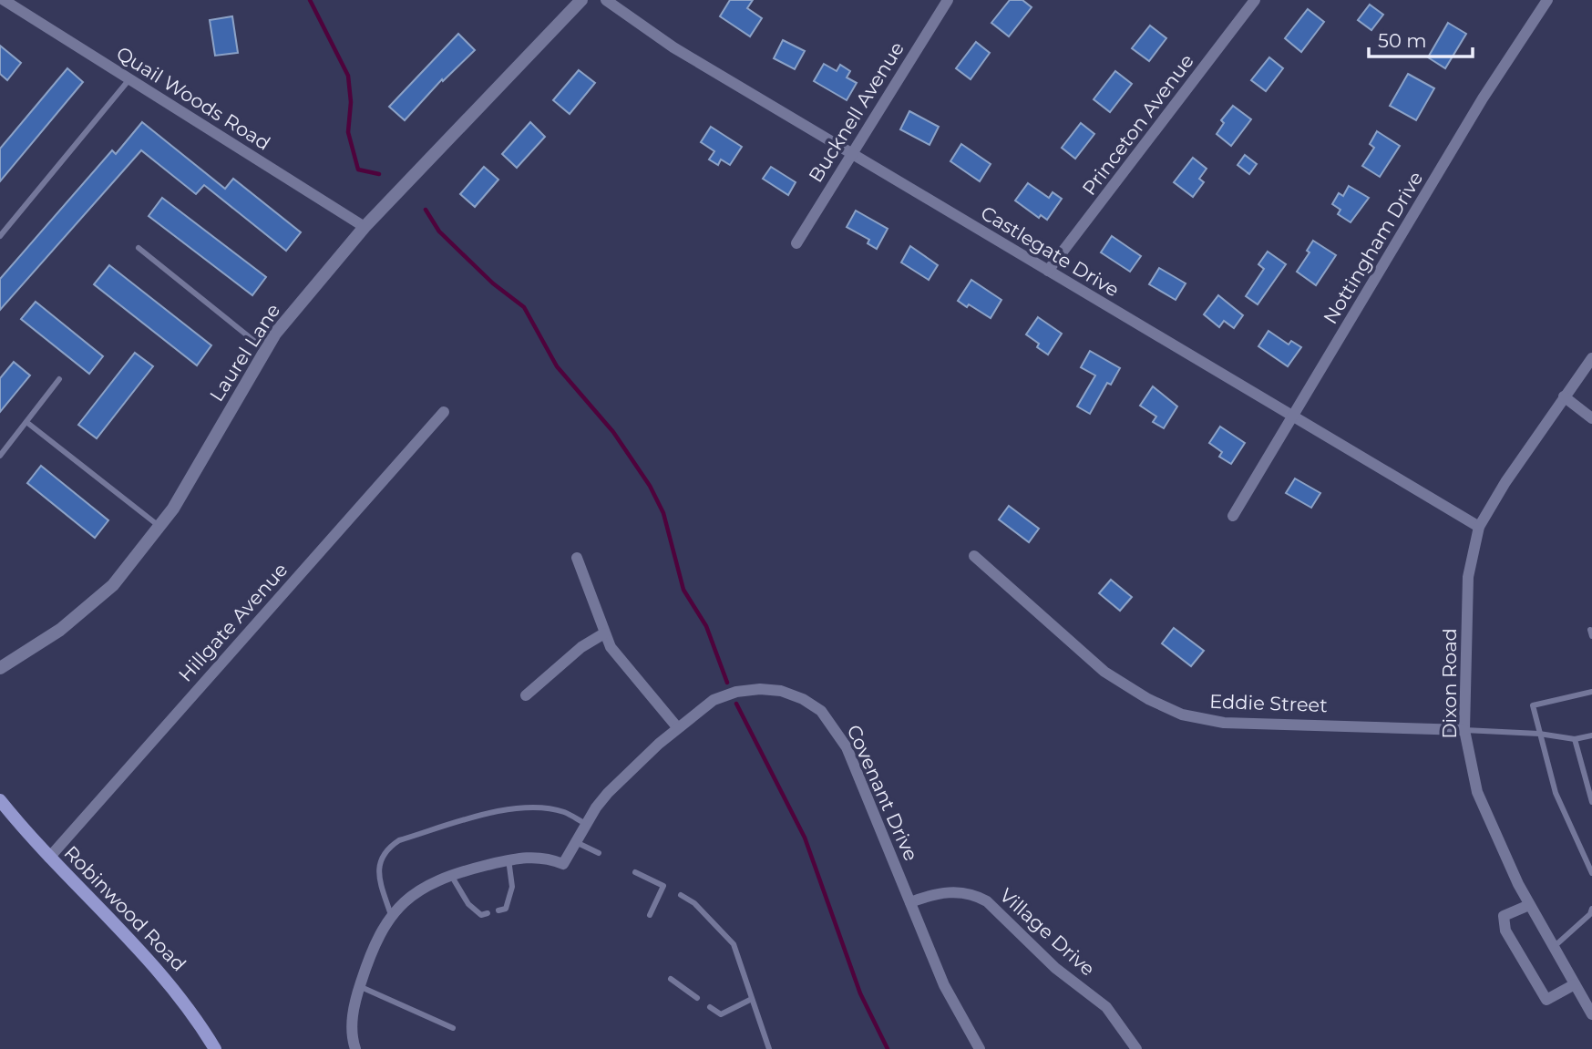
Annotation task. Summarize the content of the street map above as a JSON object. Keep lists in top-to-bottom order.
{
  "streets": {
    "main road": ["Robinwood Road"],
    "street": [
      "Quail Woods Road",
      "Bucknell Avenue",
      "Princeton Avenue",
      "Nottingham Drive",
      "Castlegate Drive",
      "Laurel Lane",
      "Hillgate Avenue",
      "Dixon Road",
      "Eddie Street",
      "Covenant Drive",
      "Village Drive"
    ]
  },
  "crossings": [
    ["Quail Woods Road", "Laurel Lane"],
    ["Bucknell Avenue", "Castlegate Drive"],
    ["Princeton Avenue", "Castlegate Drive"],
    ["Nottingham Drive", "Castlegate Drive"],
    ["Castlegate Drive", "Dixon Road"],
    ["Hillgate Avenue", "Robinwood Road"],
    ["Dixon Road", "Eddie Street"],
    ["Covenant Drive", "Village Drive"]
  ],
  "scale_bar": "50 m"
}
